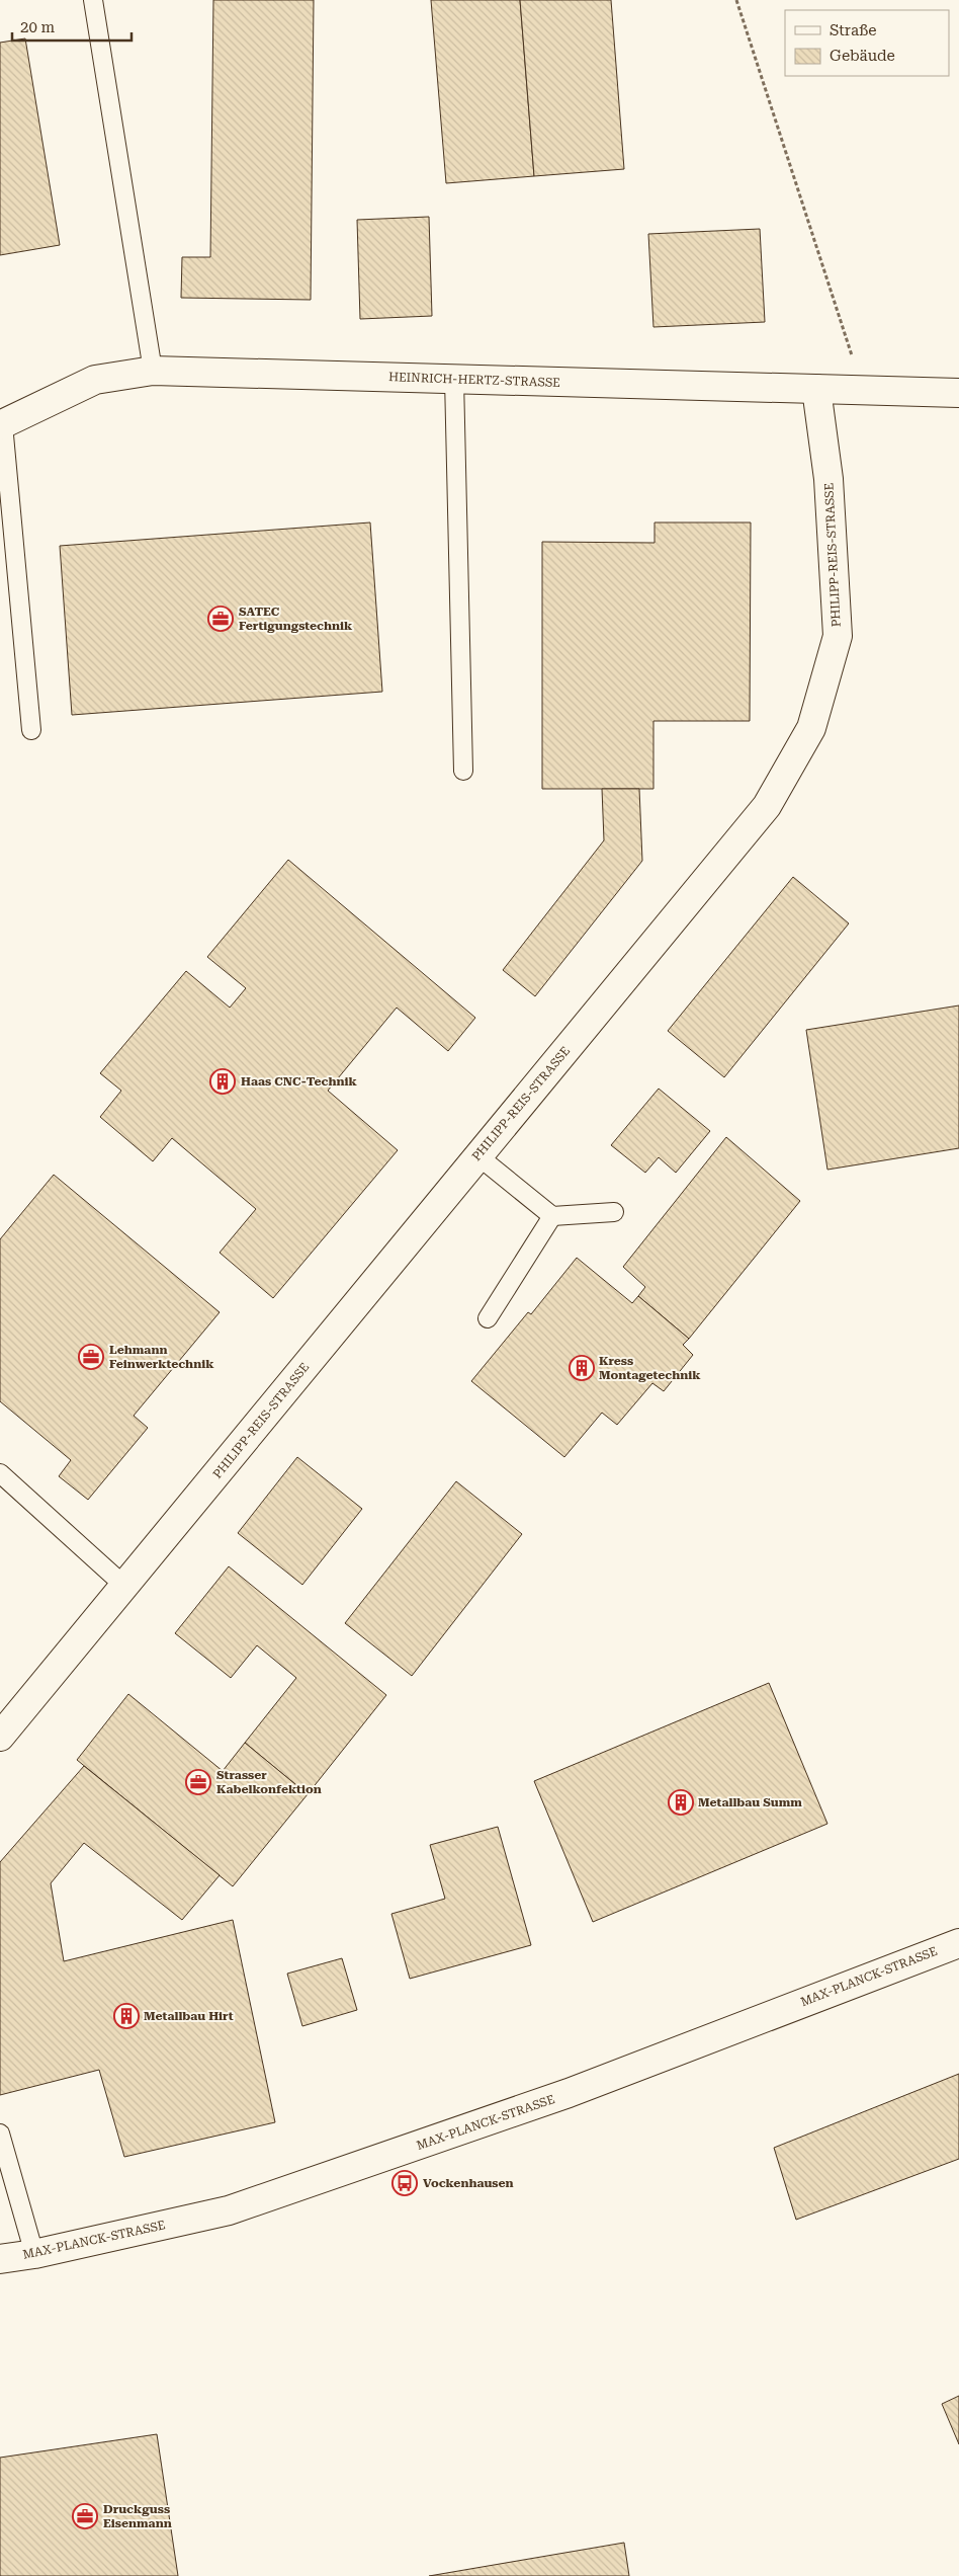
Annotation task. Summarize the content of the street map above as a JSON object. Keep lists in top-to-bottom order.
{
  "streets": {
    "street": ["HEINRICH-HERTZ-STRASSE", "PHILIPP-REIS-STRASSE", "MAX-PLANCK-STRASSE"]
  },
  "crossings": [
    ["HEINRICH-HERTZ-STRASSE", "PHILIPP-REIS-STRASSE"]
  ],
  "places": {
    "office": [
      "SATEC Fertigungstechnik",
      "Lehmann Feinwerktechnik",
      "Strasser Kabelkonfektion",
      "Druckguss Eisenmann"
    ],
    "building": [
      "Haas CNC-Technik",
      "Kress Montagetechnik",
      "Metallbau Summ",
      "Metallbau Hirt"
    ],
    "bus stop": ["Vockenhausen"]
  },
  "legend": ["Straße", "Gebäude"],
  "scale_bar": "20 m"
}
